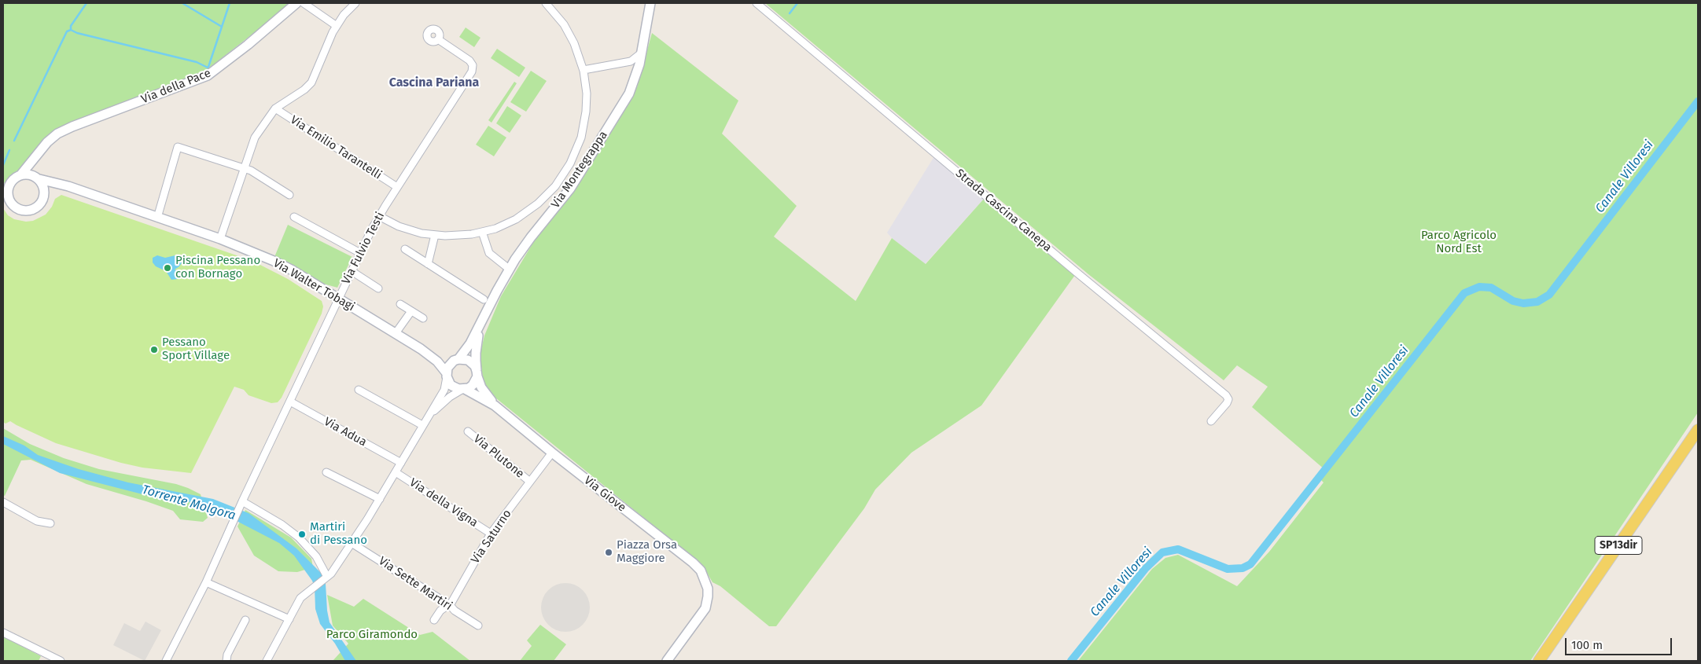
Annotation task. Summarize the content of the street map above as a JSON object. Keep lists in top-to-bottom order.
{
  "streets": {
    "main road": ["SP13dir"],
    "street": [
      "Via della Pace",
      "Via Emilio Tarantelli",
      "Via Montegrappa",
      "Strada Cascina Canepa",
      "Via Fulvio Testi",
      "Via Walter Tobagi",
      "Via Adua",
      "Via Plutone",
      "Via Giove",
      "Via della Vigna",
      "Via Saturno",
      "Via Sette Martiri"
    ]
  },
  "crossings": [
    ["Via della Pace", "Via Walter Tobagi"],
    ["Via Emilio Tarantelli", "Via Fulvio Testi"],
    ["Via Montegrappa", "Via Walter Tobagi"],
    ["Via Montegrappa", "Via Giove"],
    ["Via Fulvio Testi", "Via Walter Tobagi"],
    ["Via Fulvio Testi", "Via Adua"],
    ["Via Walter Tobagi", "Via Giove"],
    ["Via Plutone", "Via Saturno"],
    ["Via Giove", "Via Saturno"],
    ["Via della Vigna", "Via Saturno"],
    ["Via Saturno", "Via Sette Martiri"]
  ],
  "districts": ["Cascina Pariana"],
  "water": ["Canale Villoresi", "Torrente Molgora"],
  "parks": ["Parco Agricolo Nord Est", "Parco Giramondo"],
  "places": [
    "Piscina Pessano con Bornago",
    "Pessano Sport Village",
    "Martiri di Pessano",
    "Piazza Orsa Maggiore"
  ],
  "scale_bar": "100 m"
}
